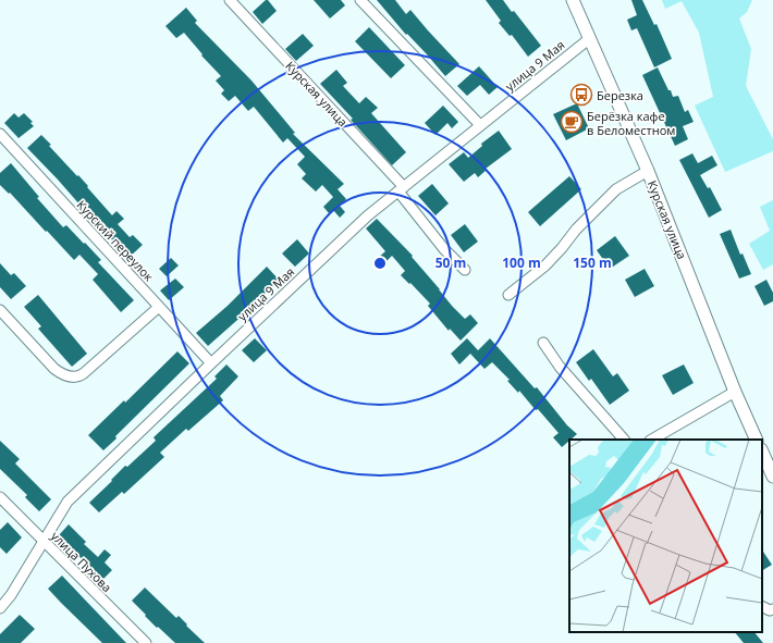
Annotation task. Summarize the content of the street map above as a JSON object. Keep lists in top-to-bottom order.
{
  "streets": {
    "street": [
      "улица 9 Мая",
      "Курская улица",
      "Курский переулок",
      "улица Пухова"
    ]
  },
  "crossings": [
    ["улица 9 Мая", "Курская улица"],
    ["улица 9 Мая", "Курский переулок"],
    ["улица 9 Мая", "улица Пухова"]
  ],
  "places": {
    "bus stop": ["Березка"],
    "cafe": ["Берёзка кафе в Беломестном"]
  },
  "rings": ["50 m", "100 m", "150 m"]
}
